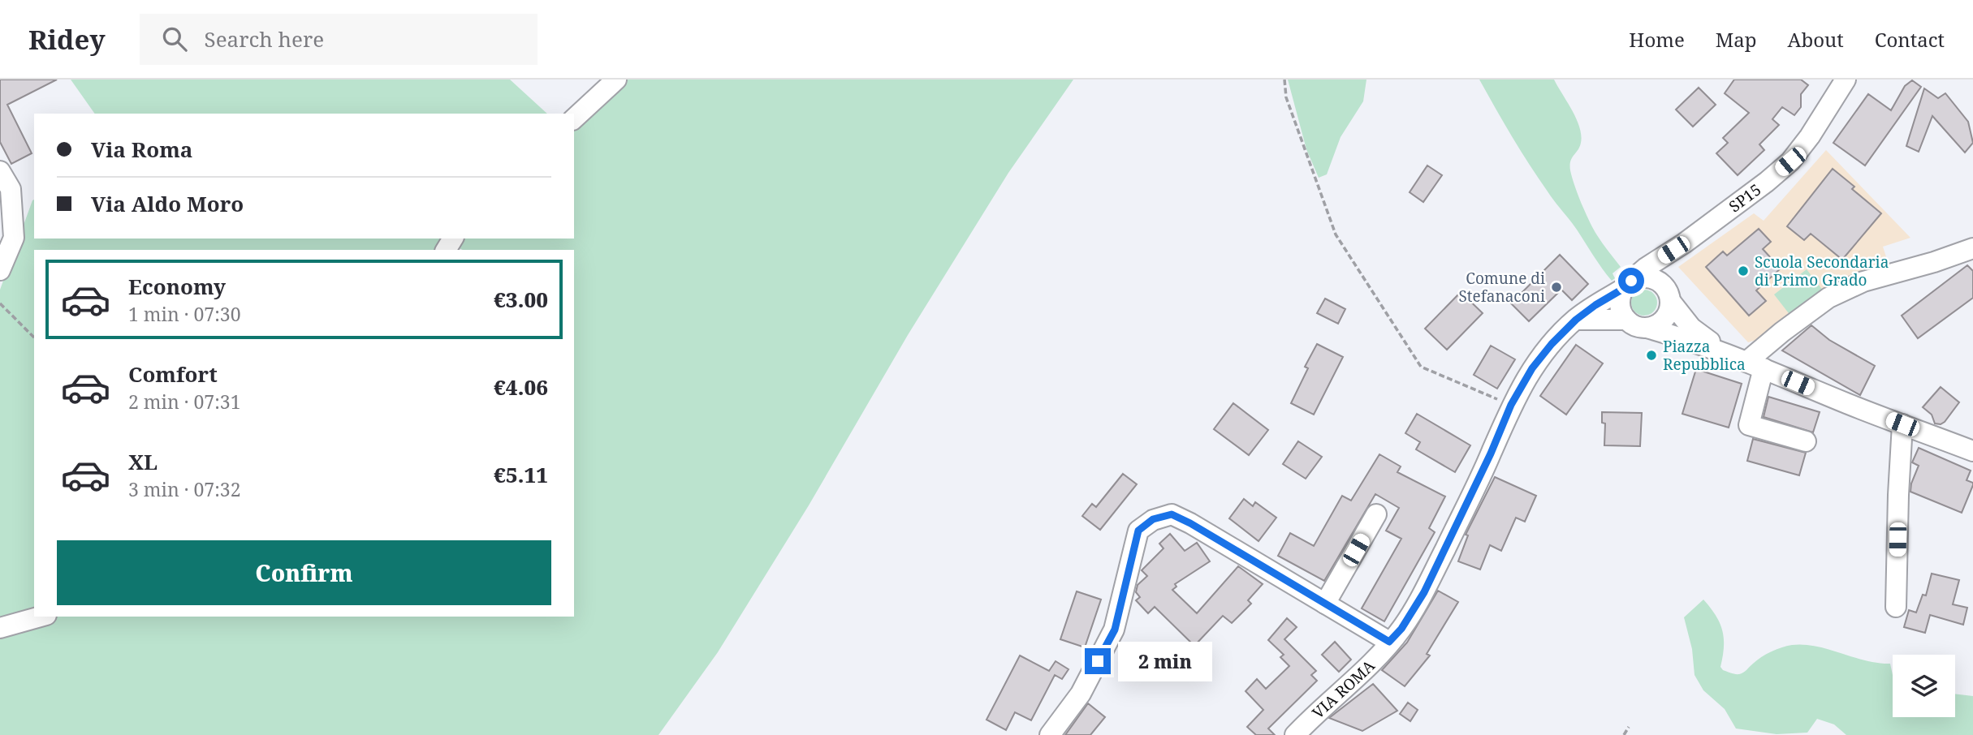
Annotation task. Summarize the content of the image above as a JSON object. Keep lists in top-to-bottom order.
{
  "streets": {
    "street": ["SP15", "VIA ROMA"]
  },
  "crossings": [
    ["SP15", "VIA ROMA"]
  ],
  "places": ["Scuola Secondaria di Primo Grado", "Comune di Stefanaconi", "Piazza Repubblica"],
  "page": {
    "header": "Ridey",
    "search": "Search here",
    "nav": [
      "Home",
      "Map",
      "About",
      "Contact"
    ],
    "banner": ["Via Roma", "Via Aldo Moro"],
    "list": [
      {
        "name": "Economy",
        "note": "1 min · 07:30",
        "value": "€3.00"
      },
      {
        "name": "Comfort",
        "note": "2 min · 07:31",
        "value": "€4.06"
      },
      {
        "name": "XL",
        "note": "3 min · 07:32",
        "value": "€5.11"
      }
    ],
    "buttons": "Confirm",
    "bubble": "2 min"
  }
}
